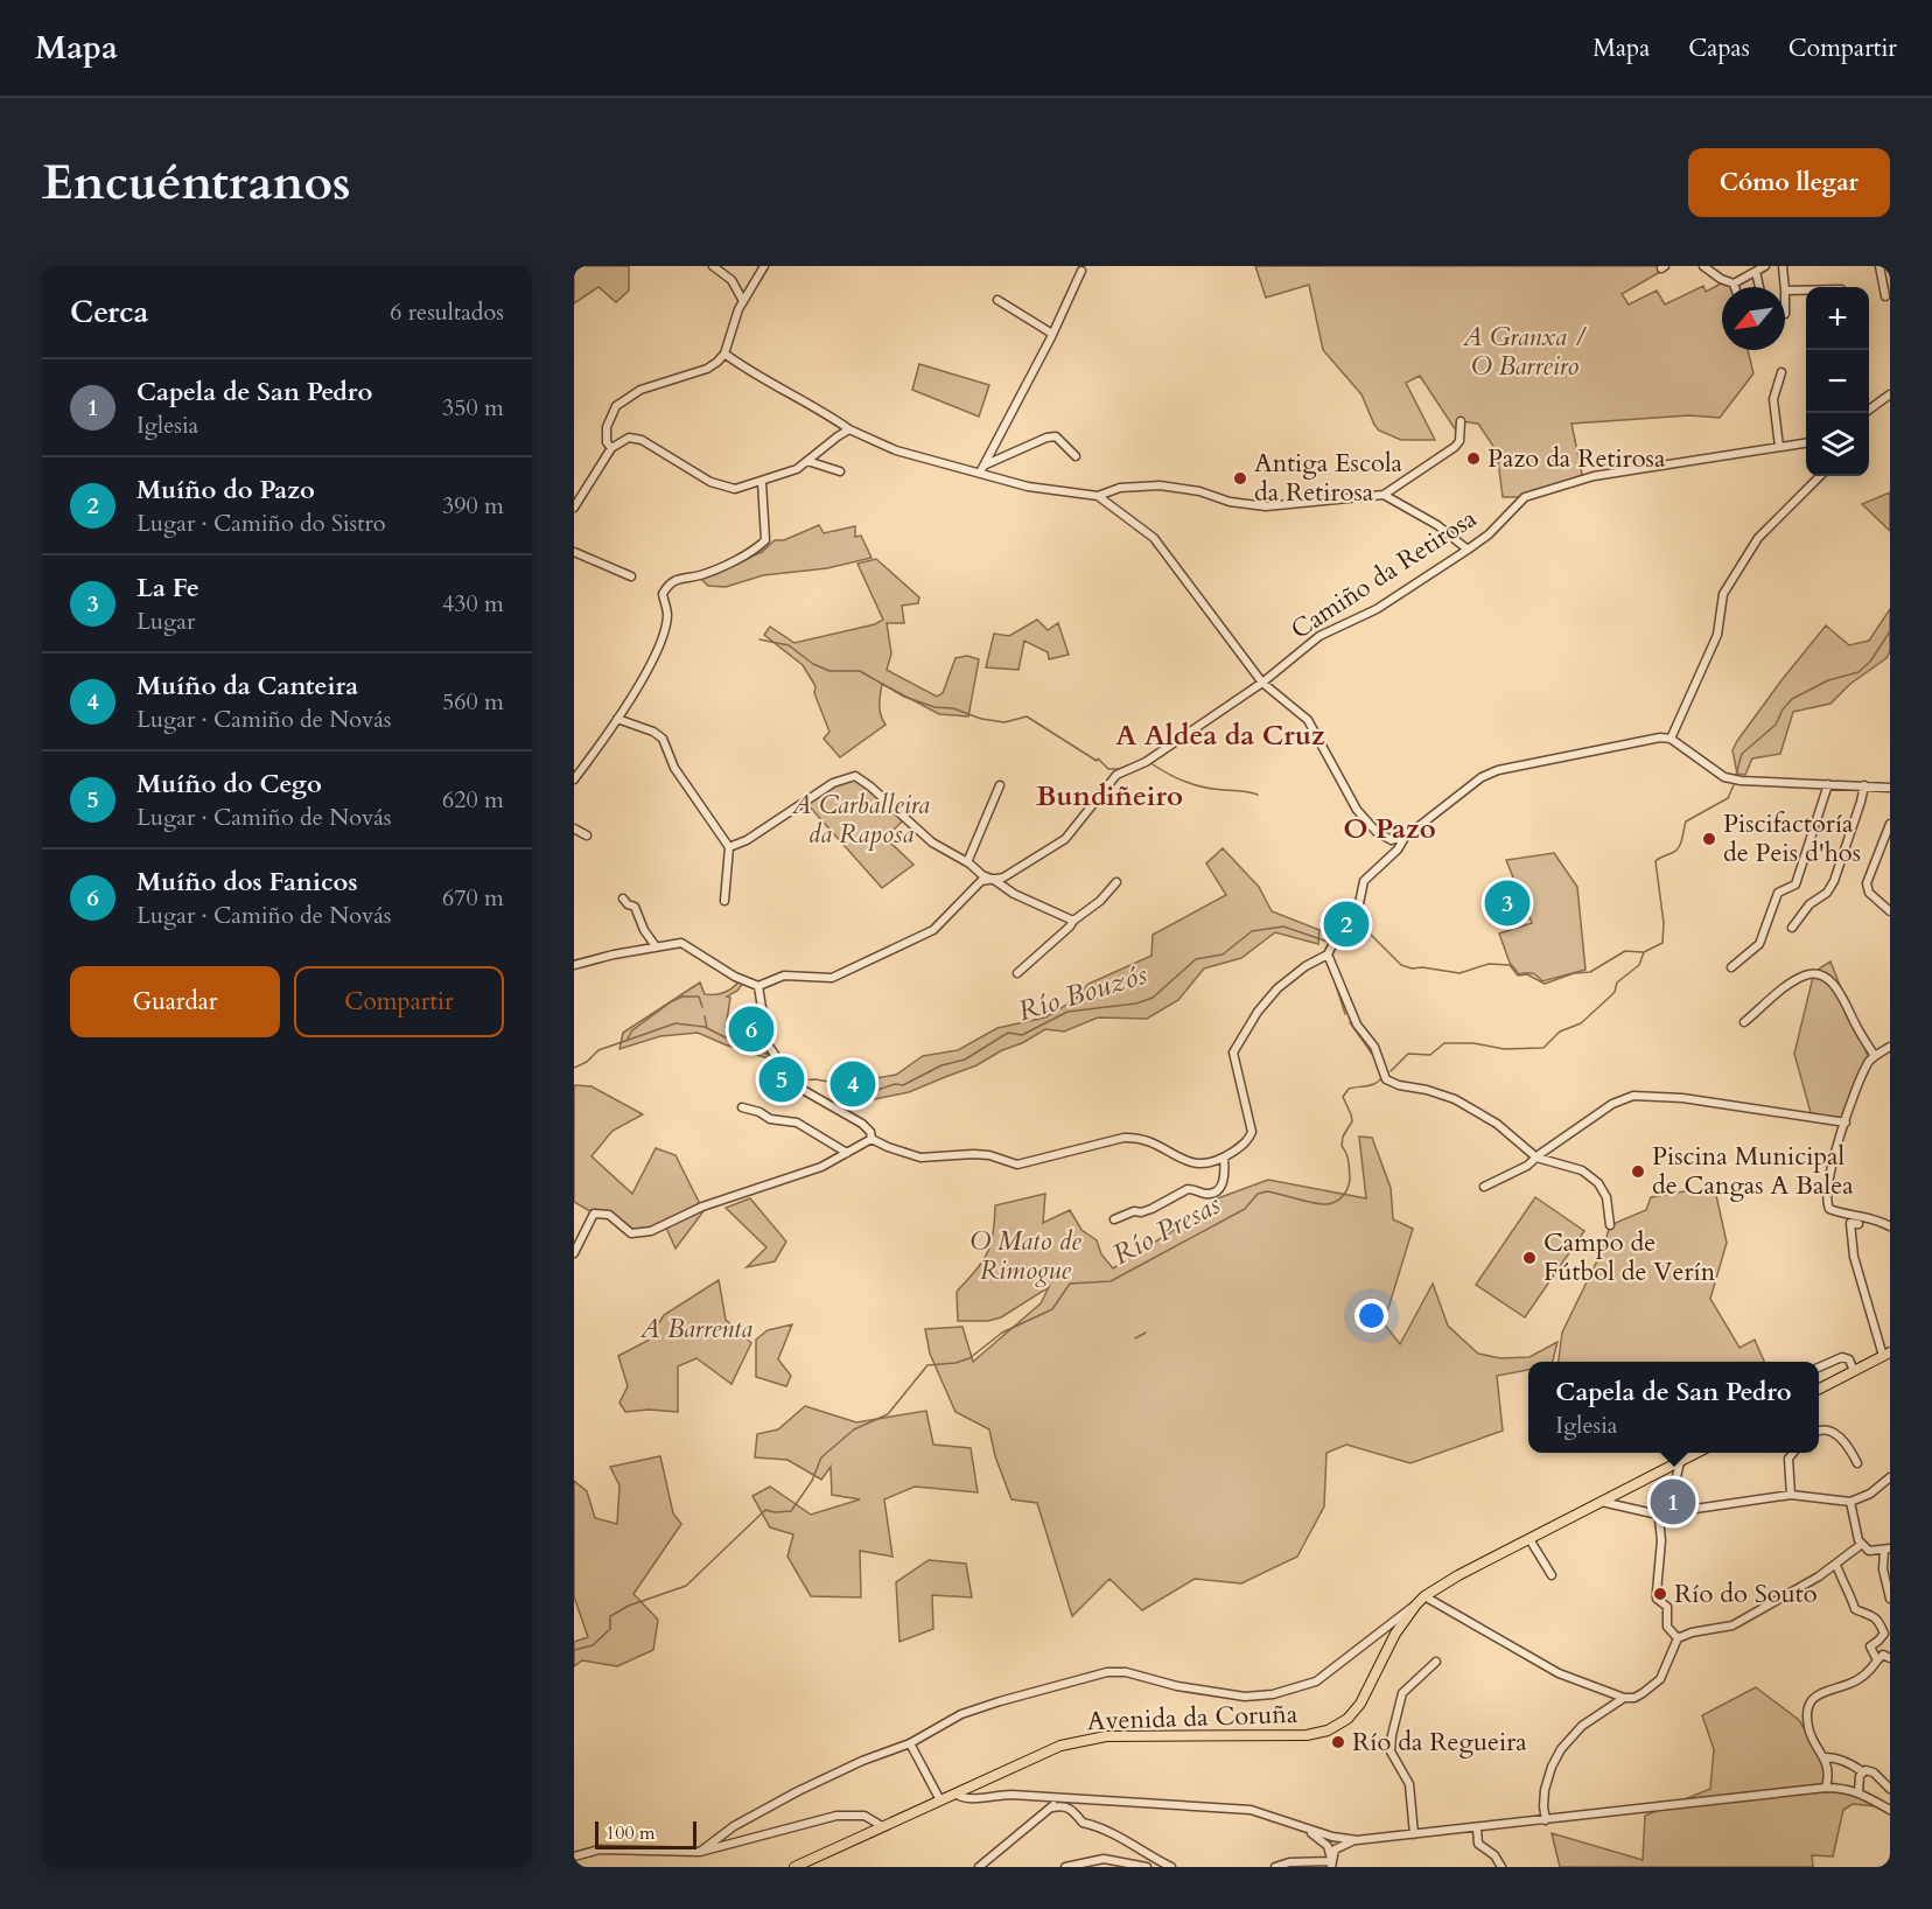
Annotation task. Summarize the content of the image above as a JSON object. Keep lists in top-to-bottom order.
{
  "streets": {
    "main road": ["Avenida da Coruña"],
    "street": ["Camiño da Retirosa"]
  },
  "districts": ["A Aldea da Cruz", "Bundiñeiro", "O Pazo"],
  "water": ["Río Bouzós", "Río Presas"],
  "parks": [
    "A Granxa / O Barreiro",
    "A Carballeira da Raposa",
    "O Mato de Rimogue",
    "A Barrenta"
  ],
  "places": [
    "Pazo da Retirosa",
    "Antiga Escola da Retirosa",
    "Piscifactoría de Peis d'hos",
    "Piscina Municipal de Cangas A Balea",
    "Campo de Fútbol de Verín",
    "Río do Souto",
    "Río da Regueira"
  ],
  "scale_bar": "100 m",
  "north": "bottom left",
  "page": {
    "header": "Mapa",
    "nav": ["Mapa", "Capas", "Compartir"],
    "buttons": [
      "Cómo llegar",
      ["Guardar", "Compartir"]
    ],
    "title": "Encuéntranos",
    "heading": ["Cerca", "6 resultados"],
    "map_buttons": ["+", "−"],
    "list": [
      {
        "mark": "1",
        "name": "Capela de San Pedro",
        "note": "Iglesia",
        "value": "350 m"
      },
      {
        "mark": "2",
        "name": "Muíño do Pazo",
        "note": "Lugar · Camiño do Sistro",
        "value": "390 m"
      },
      {
        "mark": "3",
        "name": "La Fe",
        "note": "Lugar",
        "value": "430 m"
      },
      {
        "mark": "4",
        "name": "Muíño da Canteira",
        "note": "Lugar · Camiño de Novás",
        "value": "560 m"
      },
      {
        "mark": "5",
        "name": "Muíño do Cego",
        "note": "Lugar · Camiño de Novás",
        "value": "620 m"
      },
      {
        "mark": "6",
        "name": "Muíño dos Fanicos",
        "note": "Lugar · Camiño de Novás",
        "value": "670 m"
      }
    ],
    "pins": [
      "3",
      "2",
      "6",
      "5",
      "4",
      "1"
    ],
    "popup": ["Capela de San Pedro", "Iglesia"],
    "scale": "100 m"
  }
}
